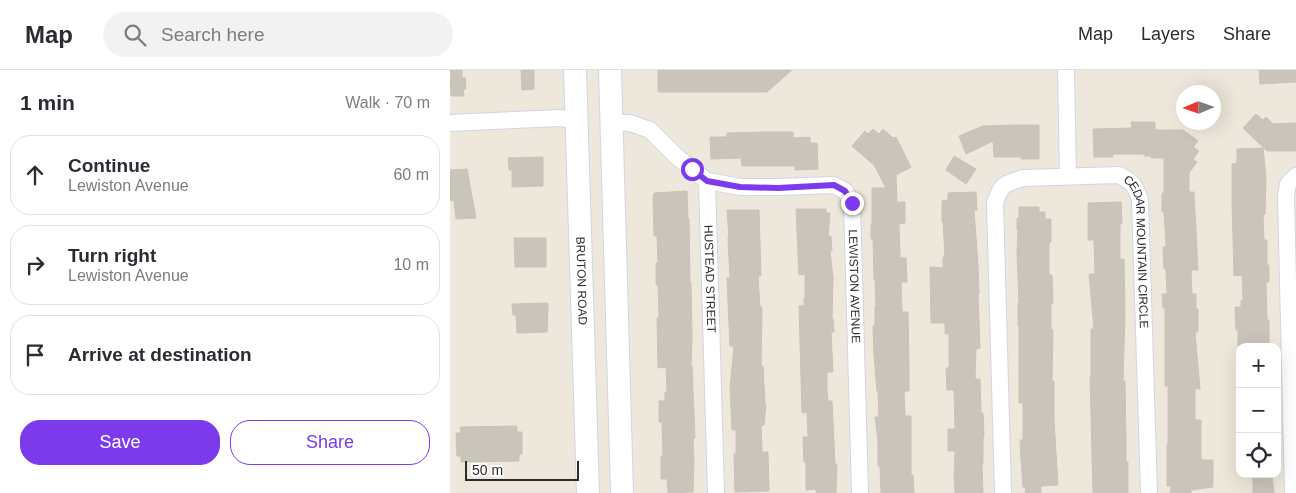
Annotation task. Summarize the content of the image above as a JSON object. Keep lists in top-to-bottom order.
{
  "streets": {
    "main road": ["BRUTON ROAD"],
    "street": ["CEDAR MOUNTAIN CIRCLE", "HUSTEAD STREET", "LEWISTON AVENUE"]
  },
  "crossings": [
    ["HUSTEAD STREET", "LEWISTON AVENUE"]
  ],
  "scale_bar": "50 m",
  "north": "left",
  "page": {
    "header": "Map",
    "search": "Search here",
    "nav": ["Map", "Layers", "Share"],
    "heading": ["1 min", "Walk · 70 m"],
    "list": [
      ["Continue", "Lewiston Avenue", "60 m"],
      ["Turn right", "Lewiston Avenue", "10 m"],
      "Arrive at destination"
    ],
    "map_buttons": ["+", "−"],
    "buttons": ["Save", "Share"],
    "scale": "50 m"
  }
}
